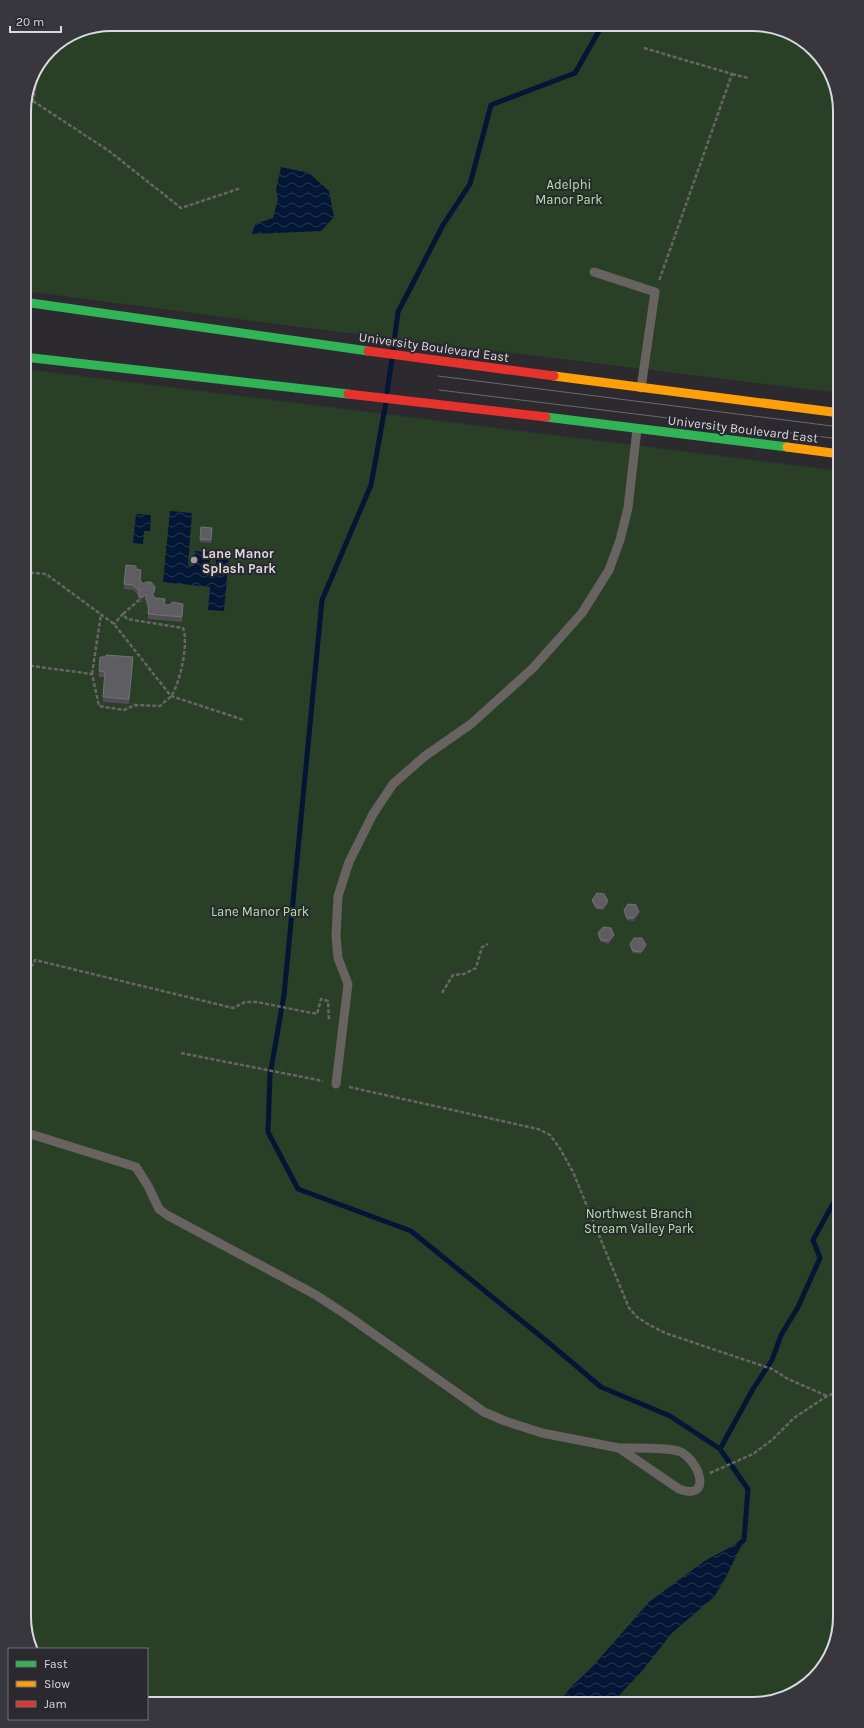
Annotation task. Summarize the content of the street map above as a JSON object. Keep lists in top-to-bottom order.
{
  "streets": {
    "main road": ["University Boulevard East"]
  },
  "parks": ["Adelphi Manor Park", "Lane Manor Park", "Northwest Branch Stream Valley Park"],
  "places": ["Lane Manor Splash Park"],
  "legend": ["Fast", "Slow", "Jam"],
  "scale_bar": "20 m"
}
